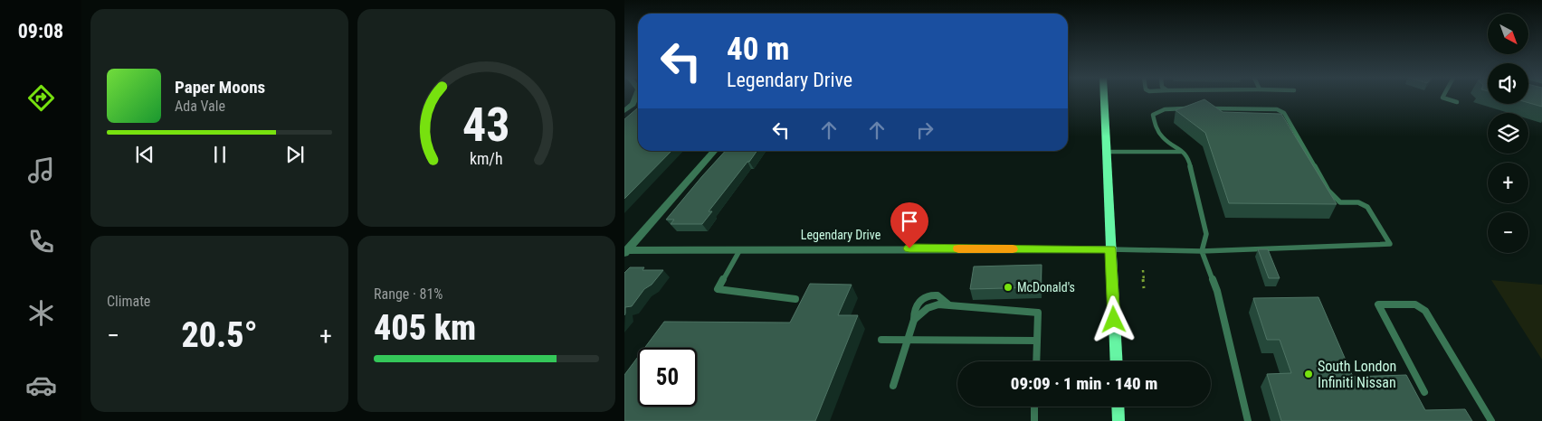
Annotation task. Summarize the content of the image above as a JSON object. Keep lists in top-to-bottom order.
{
  "streets": {
    "street": ["Legendary Drive"]
  },
  "places": ["McDonald's", "South London Infiniti Nissan"],
  "north": "bottom right",
  "page": {
    "tabs": "09:08",
    "map_buttons": ["+", "−"],
    "turn": ["40 m", "Legendary Drive"],
    "song": ["Paper Moons", "Ada Vale"],
    "tile": [
      "Climate",
      ["Range · 81%", "405 km"]
    ],
    "heat": ["−", "20.5°", "+"],
    "limit": "50",
    "trip": "09:09 · 1 min · 140 m",
    "gauge": ["43", "km/h"]
  }
}
